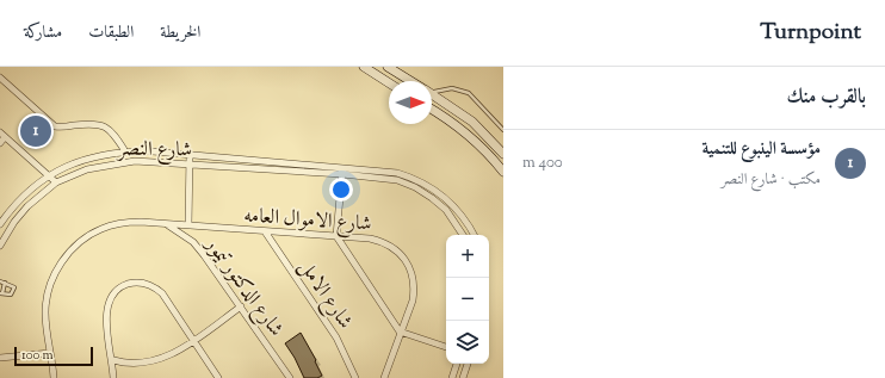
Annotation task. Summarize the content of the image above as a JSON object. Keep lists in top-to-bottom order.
{
  "streets": {
    "street": [
      "شارع النصر",
      "شارع الاموال العامه",
      "شارع الدكتور تيمور",
      "شارع الامل"
    ]
  },
  "crossings": [
    ["شارع الاموال العامه", "شارع الدكتور تيمور"],
    ["شارع الاموال العامه", "شارع الامل"]
  ],
  "scale_bar": "100 m",
  "north": "right",
  "page": {
    "header": "Turnpoint",
    "nav": ["الخريطة", "الطبقات", "مشاركة"],
    "heading": "بالقرب منك",
    "pins": "1",
    "list": [
      {
        "mark": "1",
        "name": "مؤسسة الينبوع للتنمية",
        "note": "مكتب · شارع النصر",
        "value": "400 m"
      }
    ],
    "map_buttons": ["+", "−"],
    "scale": "100 m"
  }
}
